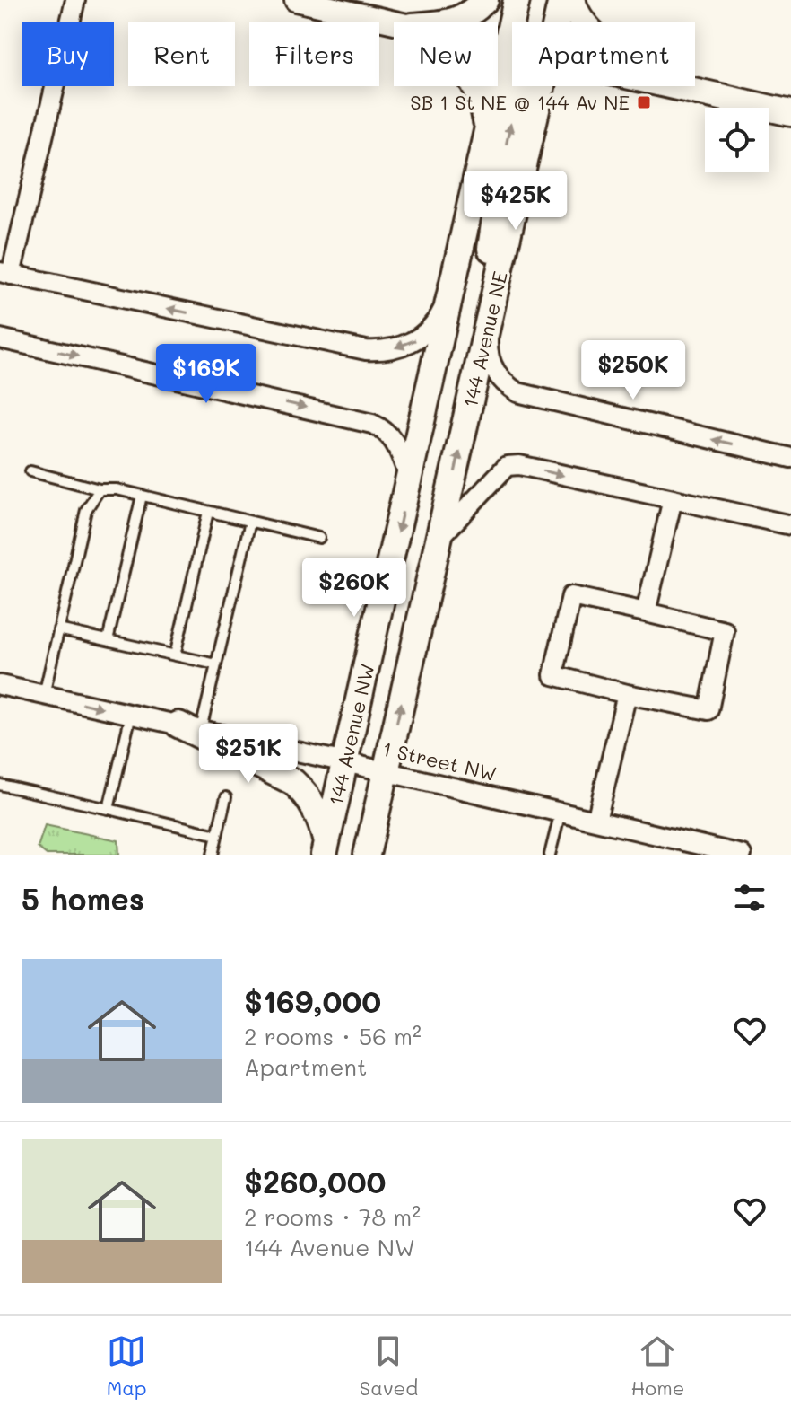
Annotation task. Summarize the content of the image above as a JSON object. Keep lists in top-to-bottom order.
{
  "streets": {
    "main road": ["144 Avenue NE", "144 Avenue NW"],
    "street": ["1 Street NW"]
  },
  "crossings": [
    ["144 Avenue NW", "1 Street NW"]
  ],
  "places": {
    "transit": ["SB 1 St NE @ 144 Av NE"]
  },
  "page": {
    "chip": [
      "Buy",
      "Rent",
      "Filters",
      "New",
      "Apartment"
    ],
    "price": [
      "$425K",
      "$250K",
      "$169K",
      "$260K",
      "$251K"
    ],
    "heading": "5 homes",
    "list": [
      {
        "name": "$169,000",
        "note": "2 rooms · 56 m² · Apartment"
      },
      {
        "name": "$260,000",
        "note": "2 rooms · 78 m² · 144 Avenue NW"
      }
    ],
    "tabs": ["Map", "Saved", "Home"]
  }
}
